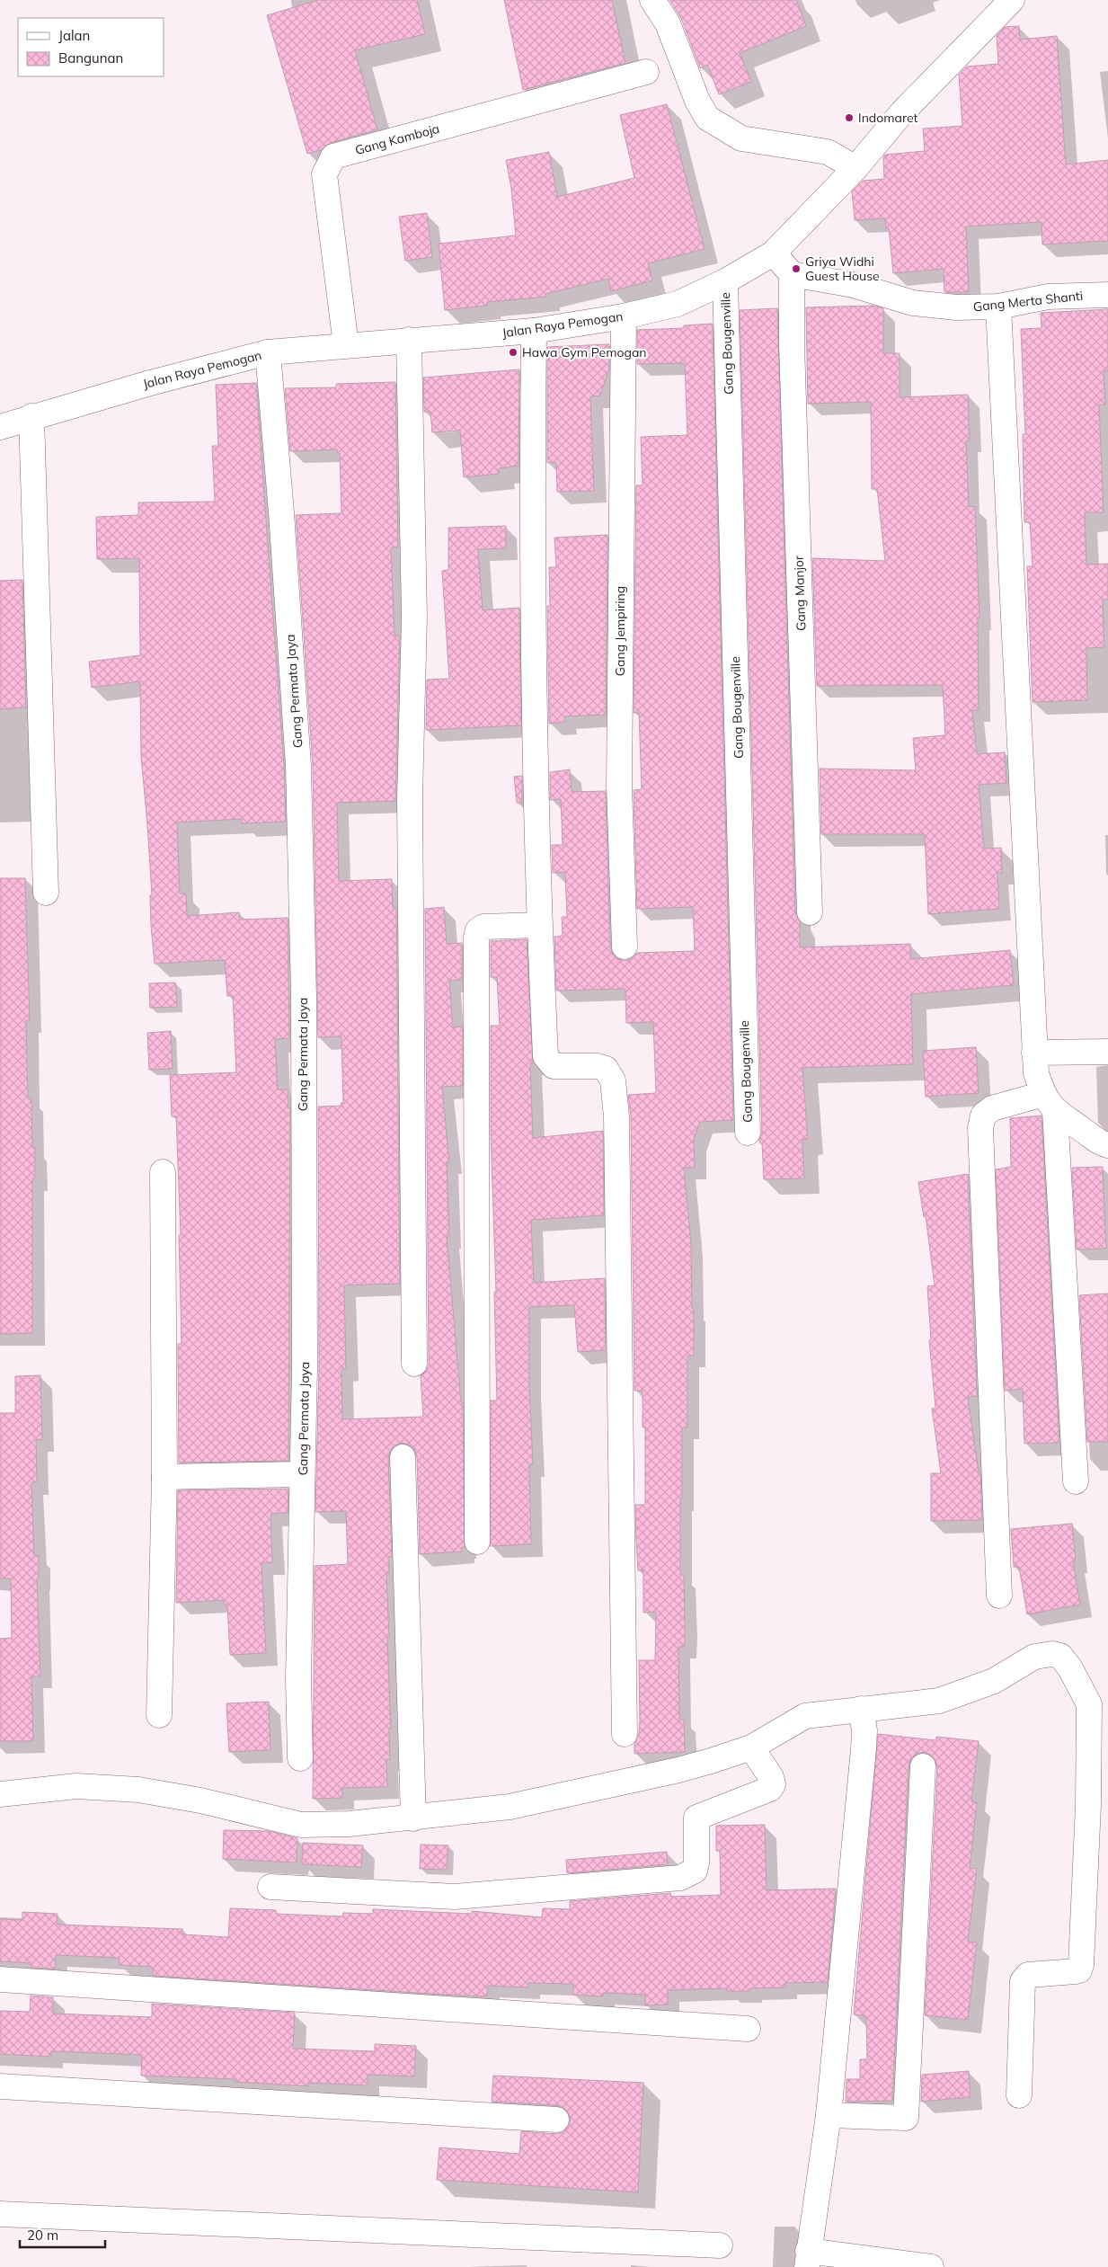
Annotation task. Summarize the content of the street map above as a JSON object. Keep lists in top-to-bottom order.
{
  "streets": {
    "street": [
      "Gang Kamboja",
      "Gang Merta Shanti",
      "Jalan Raya Pemogan",
      "Gang Bougenville",
      "Gang Manjor",
      "Gang Jempiring",
      "Gang Permata Jaya"
    ]
  },
  "crossings": [
    ["Gang Kamboja", "Jalan Raya Pemogan"],
    ["Gang Merta Shanti", "Gang Manjor"],
    ["Jalan Raya Pemogan", "Gang Bougenville"],
    ["Jalan Raya Pemogan", "Gang Jempiring"],
    ["Jalan Raya Pemogan", "Gang Permata Jaya"]
  ],
  "places": ["Indomaret", "Griya Widhi Guest House", "Hawa Gym Pemogan"],
  "legend": ["Jalan", "Bangunan"],
  "scale_bar": "20 m"
}
